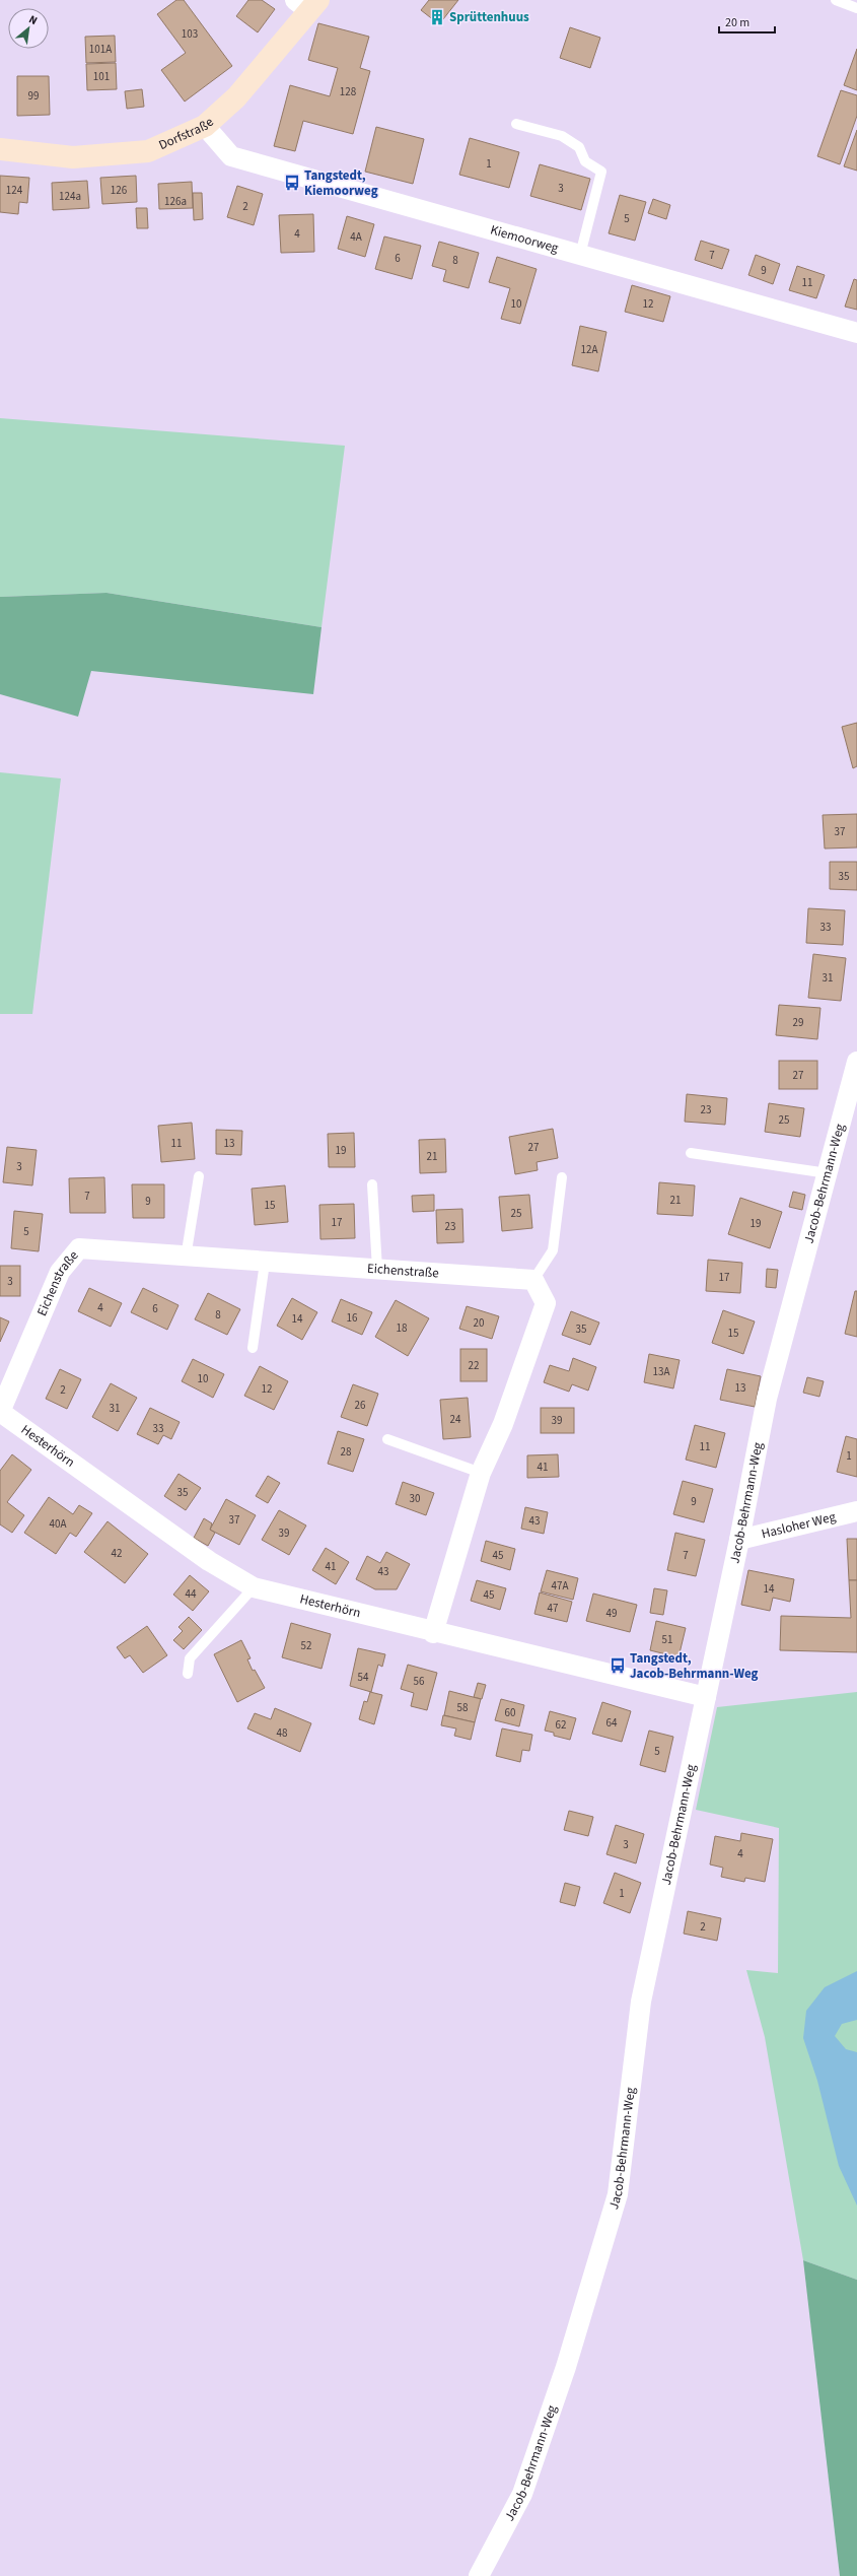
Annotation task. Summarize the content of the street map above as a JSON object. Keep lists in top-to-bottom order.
{
  "streets": {
    "main road": ["Dorfstraße"],
    "street": [
      "Kiemoorweg",
      "Jacob-Behrmann-Weg",
      "Eichenstraße",
      "Hesterhörn",
      "Hasloher Weg"
    ]
  },
  "crossings": [
    ["Dorfstraße", "Kiemoorweg"],
    ["Jacob-Behrmann-Weg", "Hesterhörn"],
    ["Jacob-Behrmann-Weg", "Hasloher Weg"],
    ["Eichenstraße", "Hesterhörn"]
  ],
  "places": {
    "building": ["Sprüttenhuus"],
    "bus stop": ["Tangstedt, Kiemoorweg", "Tangstedt, Jacob-Behrmann-Weg"]
  },
  "house_numbers": [
    "103",
    "101A",
    "101",
    "128",
    "99",
    "1",
    "3",
    "124",
    "126",
    "124a",
    "126a",
    "2",
    "5",
    "4",
    "4A",
    "7",
    "6",
    "8",
    "9",
    "11",
    "10",
    "12",
    "12A",
    "37",
    "35",
    "33",
    "31",
    "29",
    "27",
    "23",
    "25",
    "11",
    "13",
    "27",
    "19",
    "21",
    "3",
    "7",
    "21",
    "9",
    "15",
    "25",
    "17",
    "19",
    "23",
    "5",
    "17",
    "3",
    "4",
    "6",
    "8",
    "16",
    "14",
    "20",
    "18",
    "35",
    "15",
    "22",
    "13A",
    "10",
    "13",
    "12",
    "2",
    "26",
    "31",
    "24",
    "39",
    "33",
    "11",
    "28",
    "1",
    "41",
    "35",
    "30",
    "9",
    "37",
    "43",
    "40A",
    "39",
    "42",
    "45",
    "7",
    "41",
    "43",
    "47A",
    "14",
    "44",
    "45",
    "47",
    "49",
    "51",
    "52",
    "54",
    "56",
    "58",
    "60",
    "64",
    "62",
    "48",
    "5",
    "3",
    "4",
    "1",
    "2"
  ],
  "scale_bar": "20 m",
  "north": "top right"
}
